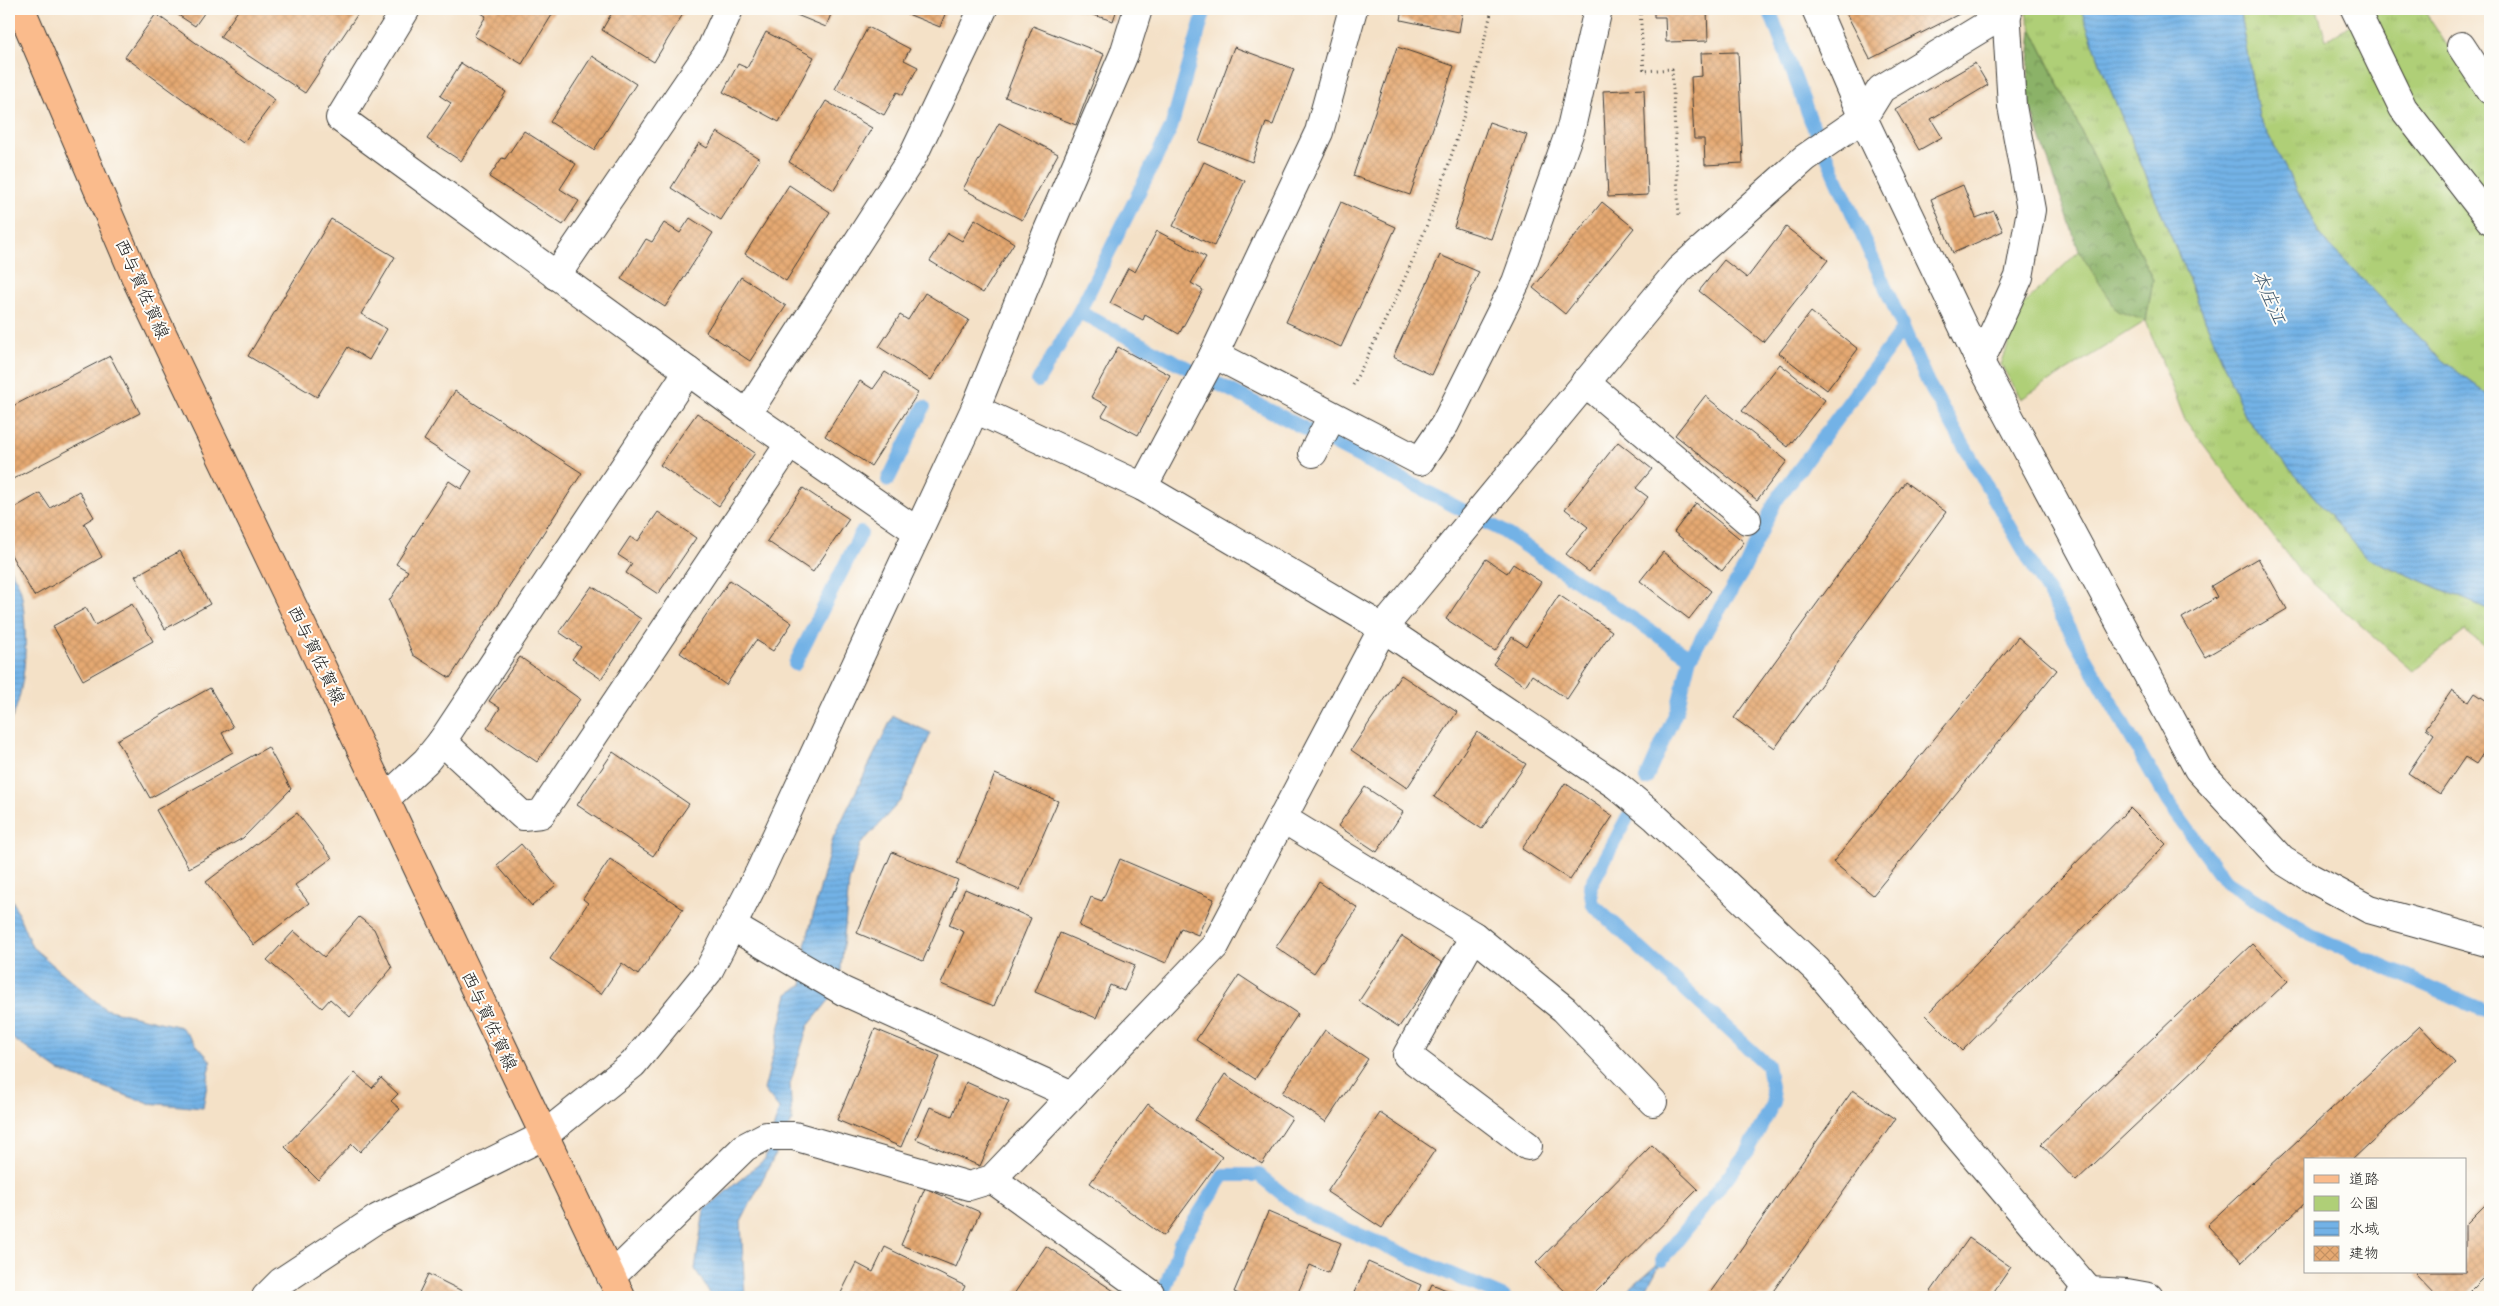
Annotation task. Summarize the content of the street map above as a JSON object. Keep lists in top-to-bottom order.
{
  "streets": {
    "main road": ["西与賀佐賀線"]
  },
  "water": ["本庄江"],
  "legend": [
    "道路",
    "公園",
    "水域",
    "建物"
  ]
}
